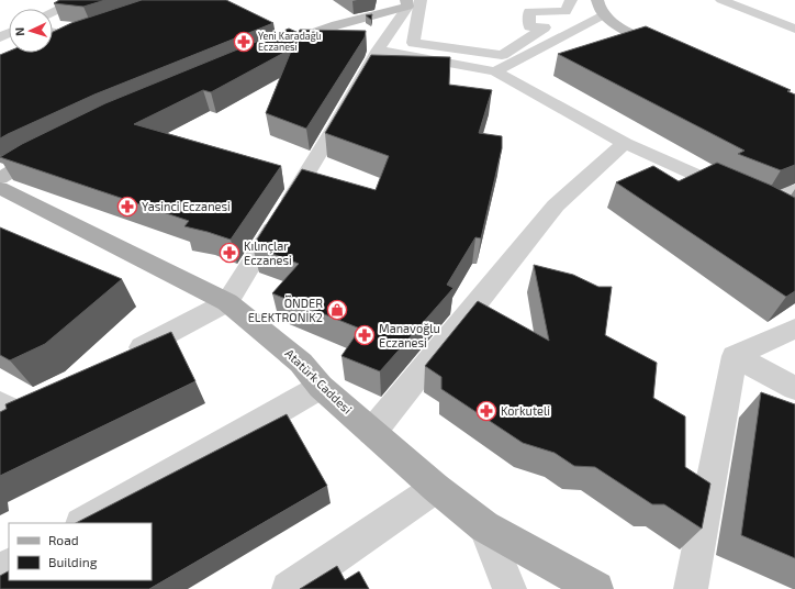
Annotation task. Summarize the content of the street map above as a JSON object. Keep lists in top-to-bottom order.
{
  "streets": {
    "main road": ["Atatürk Caddesi"]
  },
  "places": {
    "pharmacy": [
      "Yeni Karadağlı Eczanesi",
      "Yasinci Eczanesi",
      "Kılınçlar Eczanesi",
      "Manavoğlu Eczanesi",
      "Korkuteli"
    ],
    "shop": ["ÖNDER ELEKTRONİK2"]
  },
  "legend": ["Road", "Building"],
  "north": "left"
}
